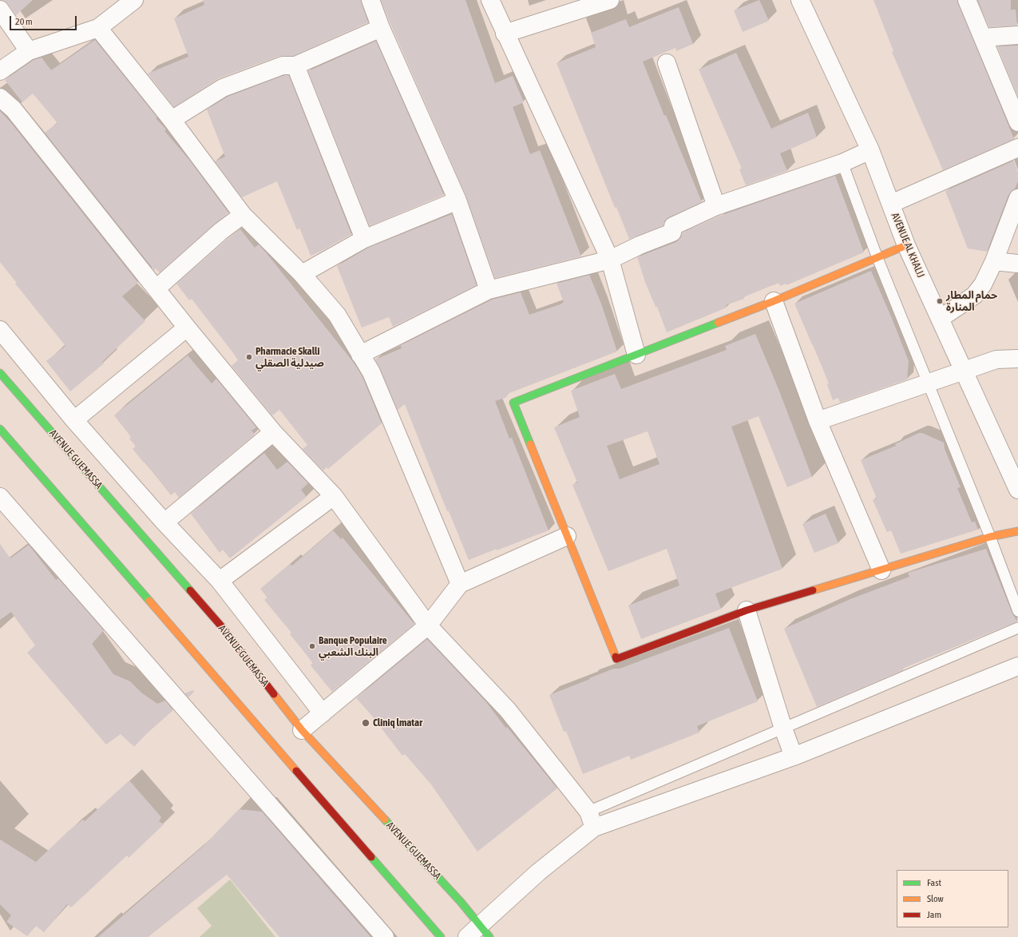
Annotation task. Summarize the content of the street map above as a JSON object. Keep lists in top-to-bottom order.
{
  "streets": {
    "main road": ["AVENUE GUEMASSA"],
    "street": ["AVENUE AL KHALIJ"]
  },
  "places": [
    "حمام المطار المنارة",
    "Pharmacie Skalli صيدلية الصقلي",
    "Banque Populaire البنك الشعبي",
    "Cliniq lmatar"
  ],
  "legend": ["Fast", "Slow", "Jam"],
  "scale_bar": "20 m"
}
